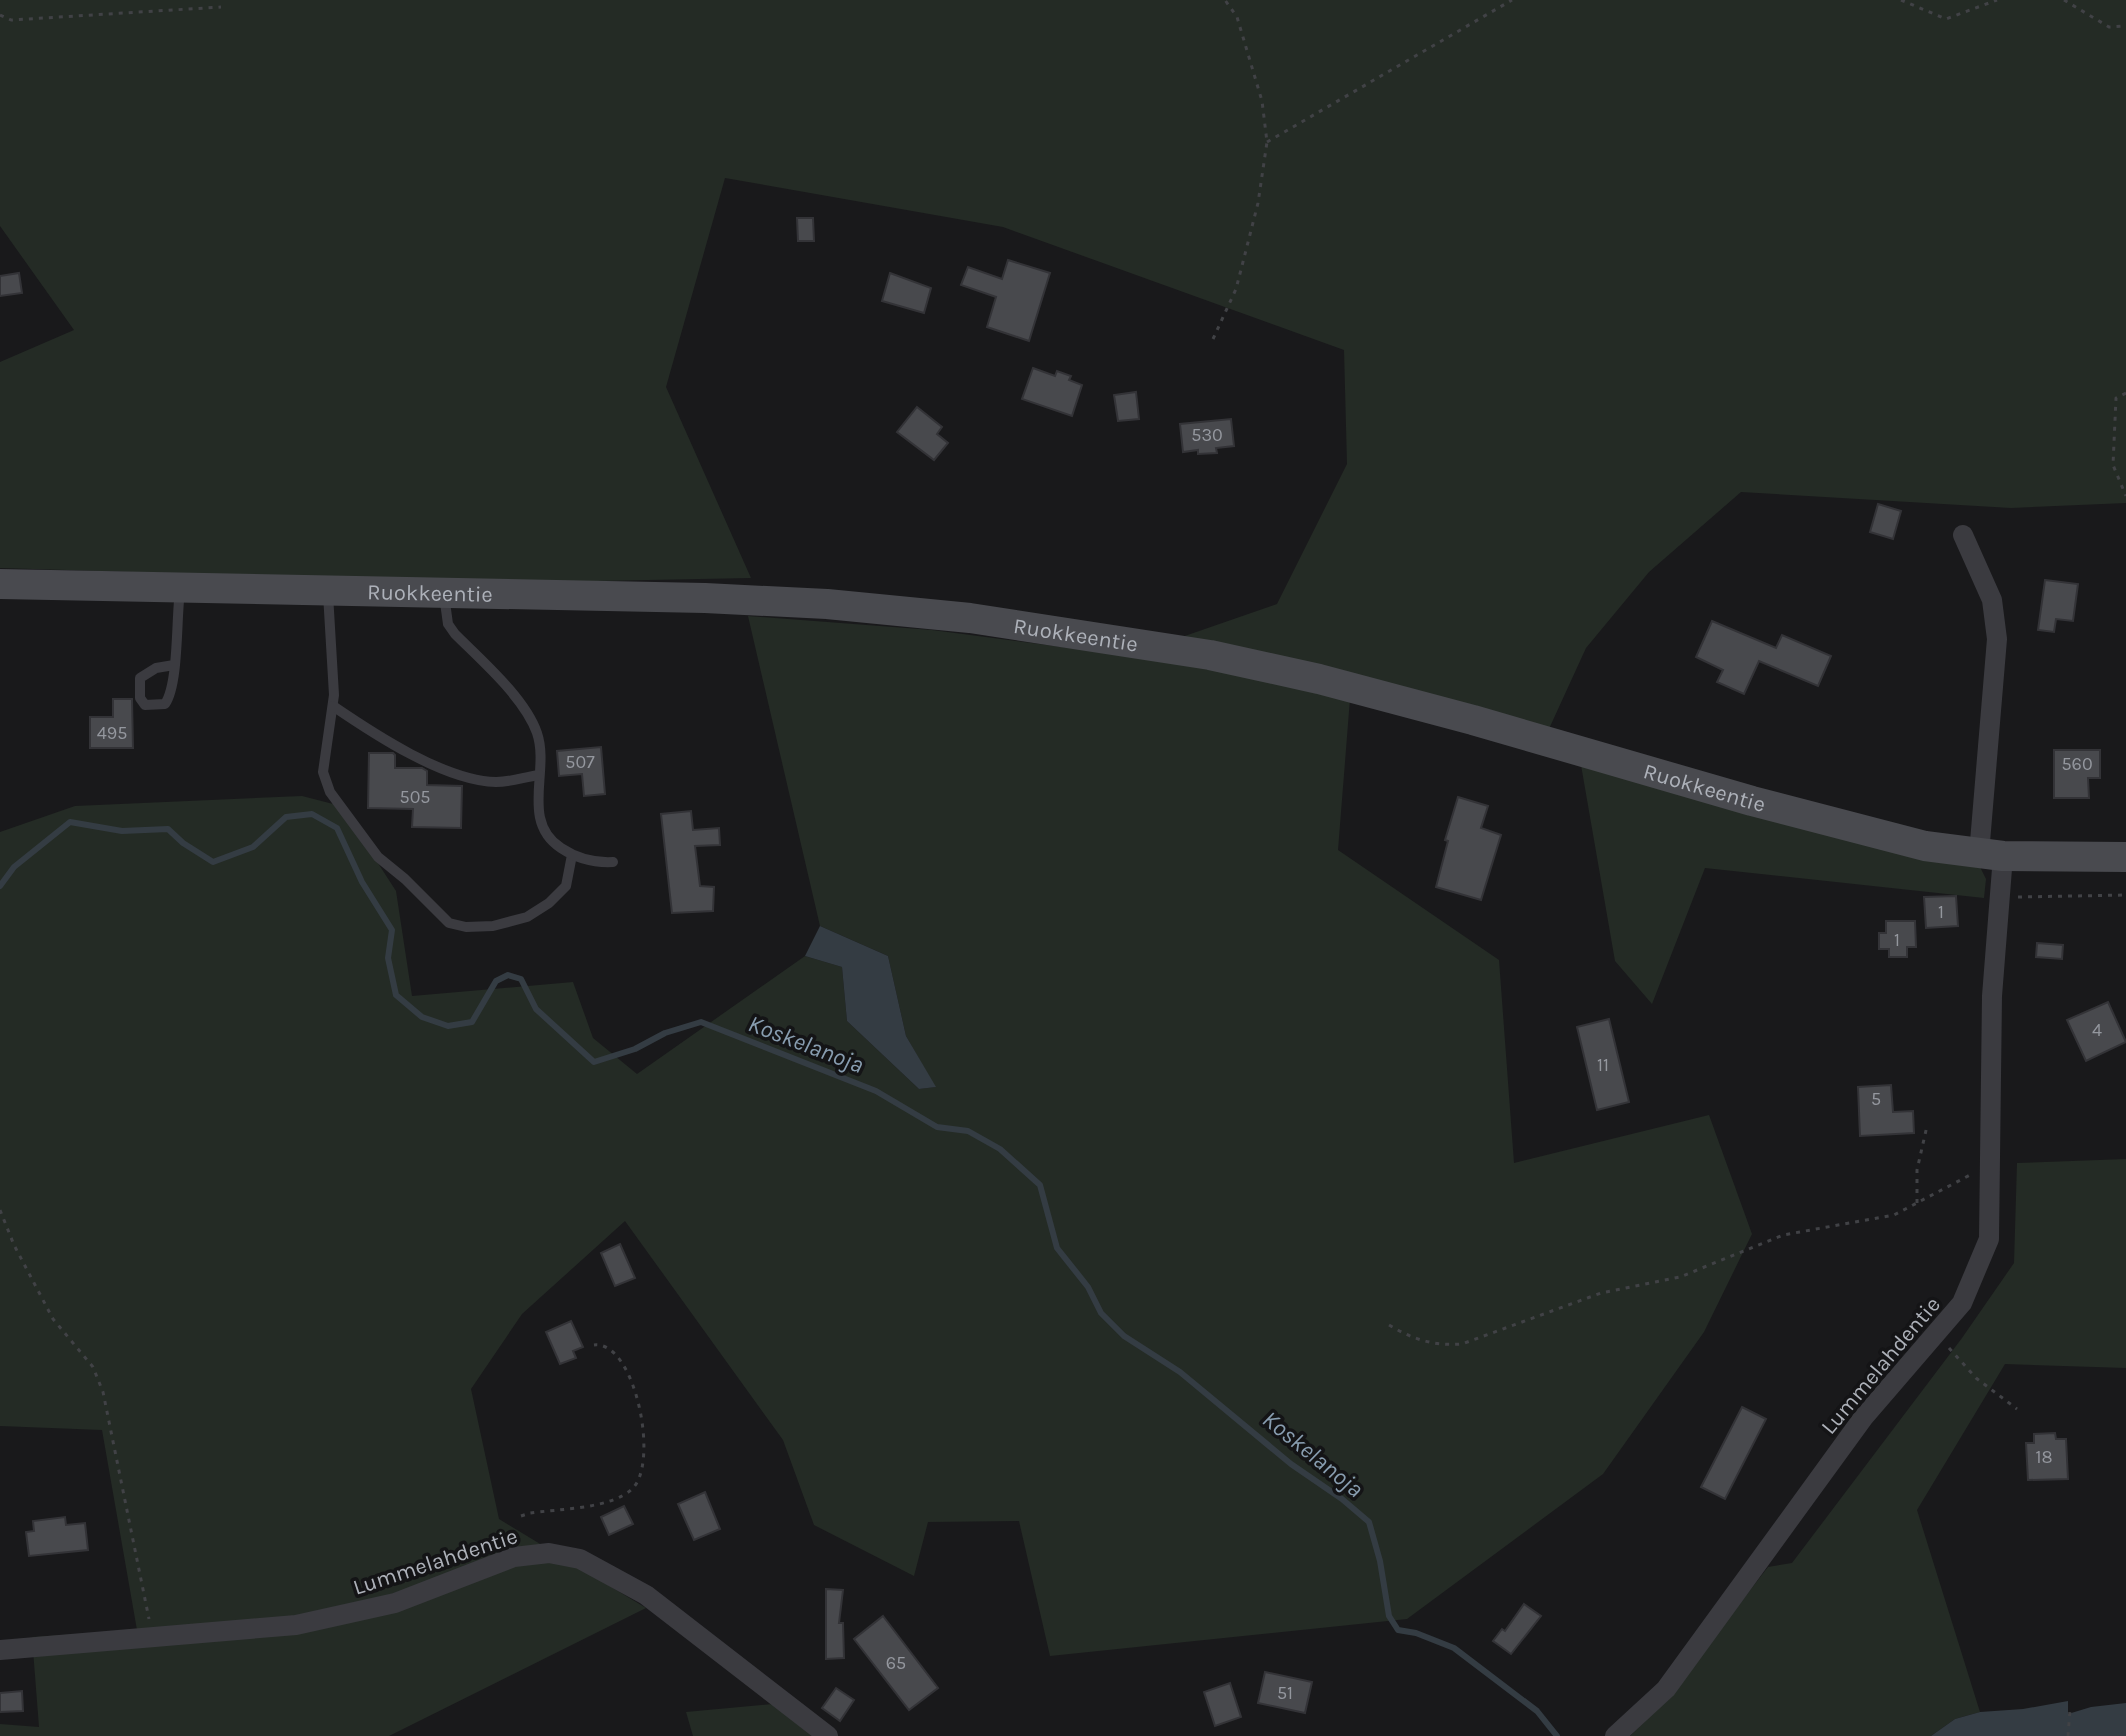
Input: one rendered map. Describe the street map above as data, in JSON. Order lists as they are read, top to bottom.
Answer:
{
  "streets": {
    "street": ["Ruokkeentie", "Lummelahdentie"]
  },
  "crossings": [
    ["Ruokkeentie", "Lummelahdentie"]
  ],
  "water": ["Koskelanoja"],
  "house_numbers": [
    "530",
    "495",
    "507",
    "560",
    "505",
    "1",
    "1",
    "4",
    "11",
    "5",
    "18",
    "65",
    "51"
  ]
}
